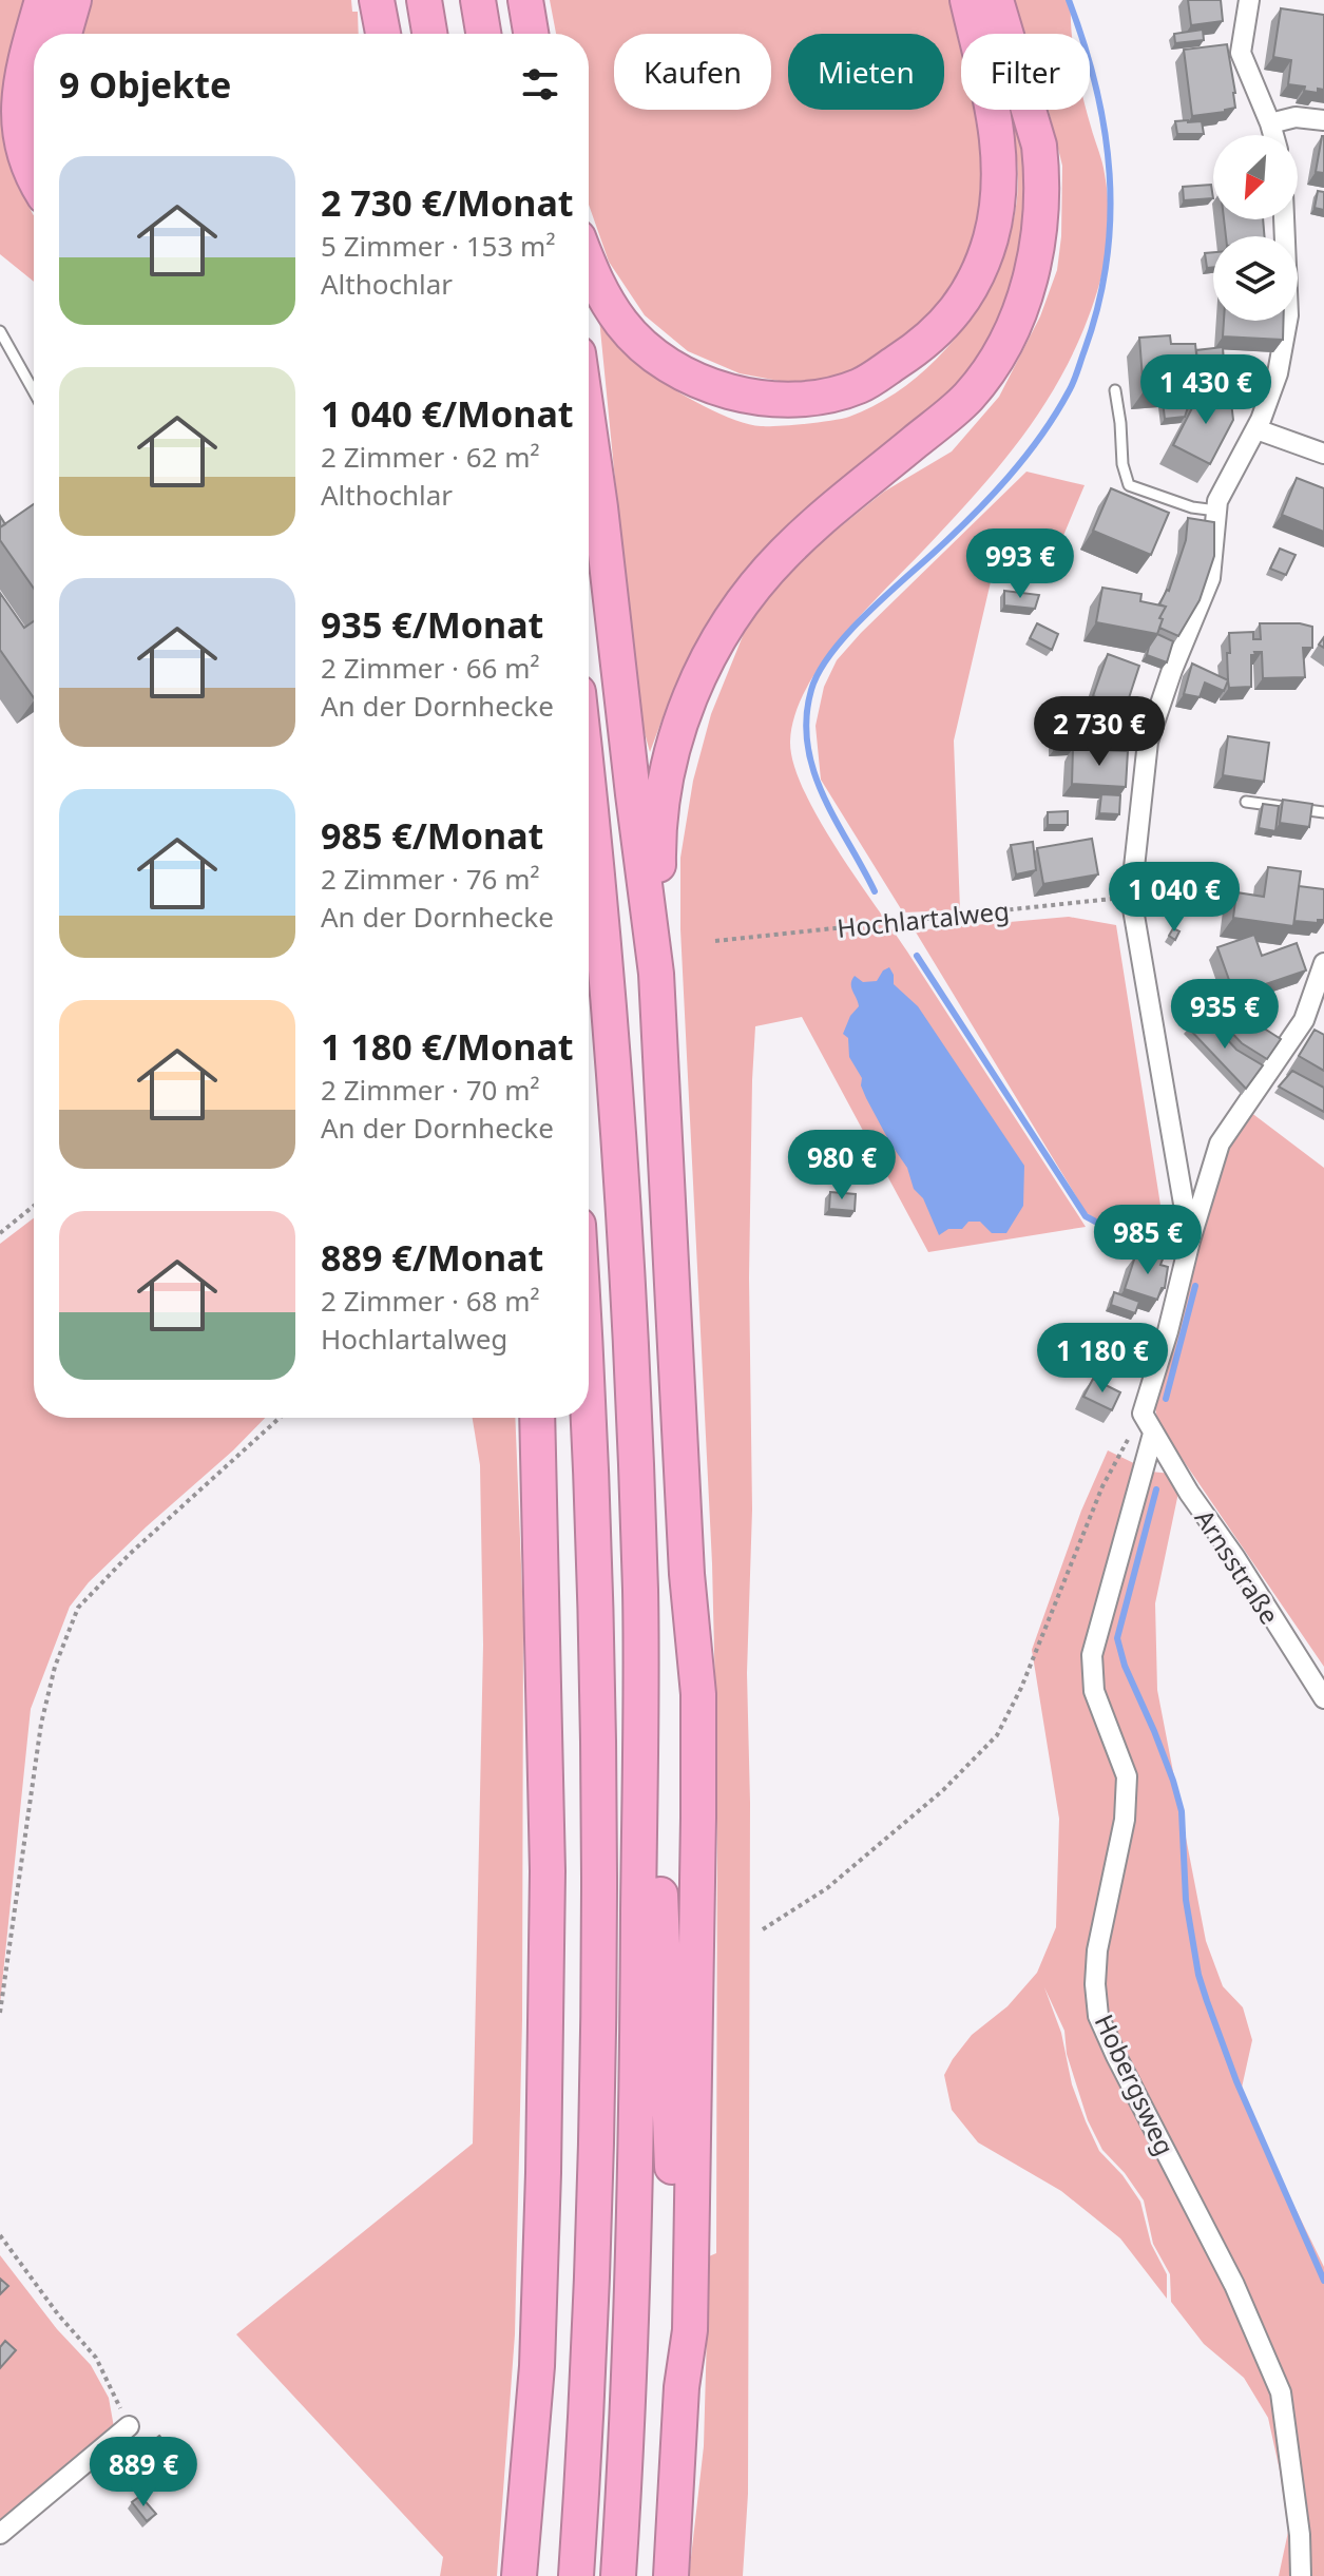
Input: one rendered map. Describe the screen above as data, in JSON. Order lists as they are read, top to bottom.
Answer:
{
  "streets": {
    "street": ["Arnsstraße", "Hobergsweg"],
    "path": ["Hochlartalweg"]
  },
  "crossings": [
    ["Arnsstraße", "Hobergsweg"]
  ],
  "north": "bottom left",
  "page": {
    "chip": ["Kaufen", "Mieten", "Filter"],
    "heading": "9 Objekte",
    "list": [
      {
        "name": "2 730 €/Monat",
        "note": "5 Zimmer · 153 m² · Althochlar"
      },
      {
        "name": "1 040 €/Monat",
        "note": "2 Zimmer · 62 m² · Althochlar"
      },
      {
        "name": "935 €/Monat",
        "note": "2 Zimmer · 66 m² · An der Dornhecke"
      },
      {
        "name": "985 €/Monat",
        "note": "2 Zimmer · 76 m² · An der Dornhecke"
      },
      {
        "name": "1 180 €/Monat",
        "note": "2 Zimmer · 70 m² · An der Dornhecke"
      },
      {
        "name": "889 €/Monat",
        "note": "2 Zimmer · 68 m² · Hochlartalweg"
      }
    ],
    "price": [
      "1 430 €",
      "993 €",
      "2 730 €",
      "1 040 €",
      "935 €",
      "980 €",
      "985 €",
      "1 180 €",
      "889 €"
    ]
  }
}
